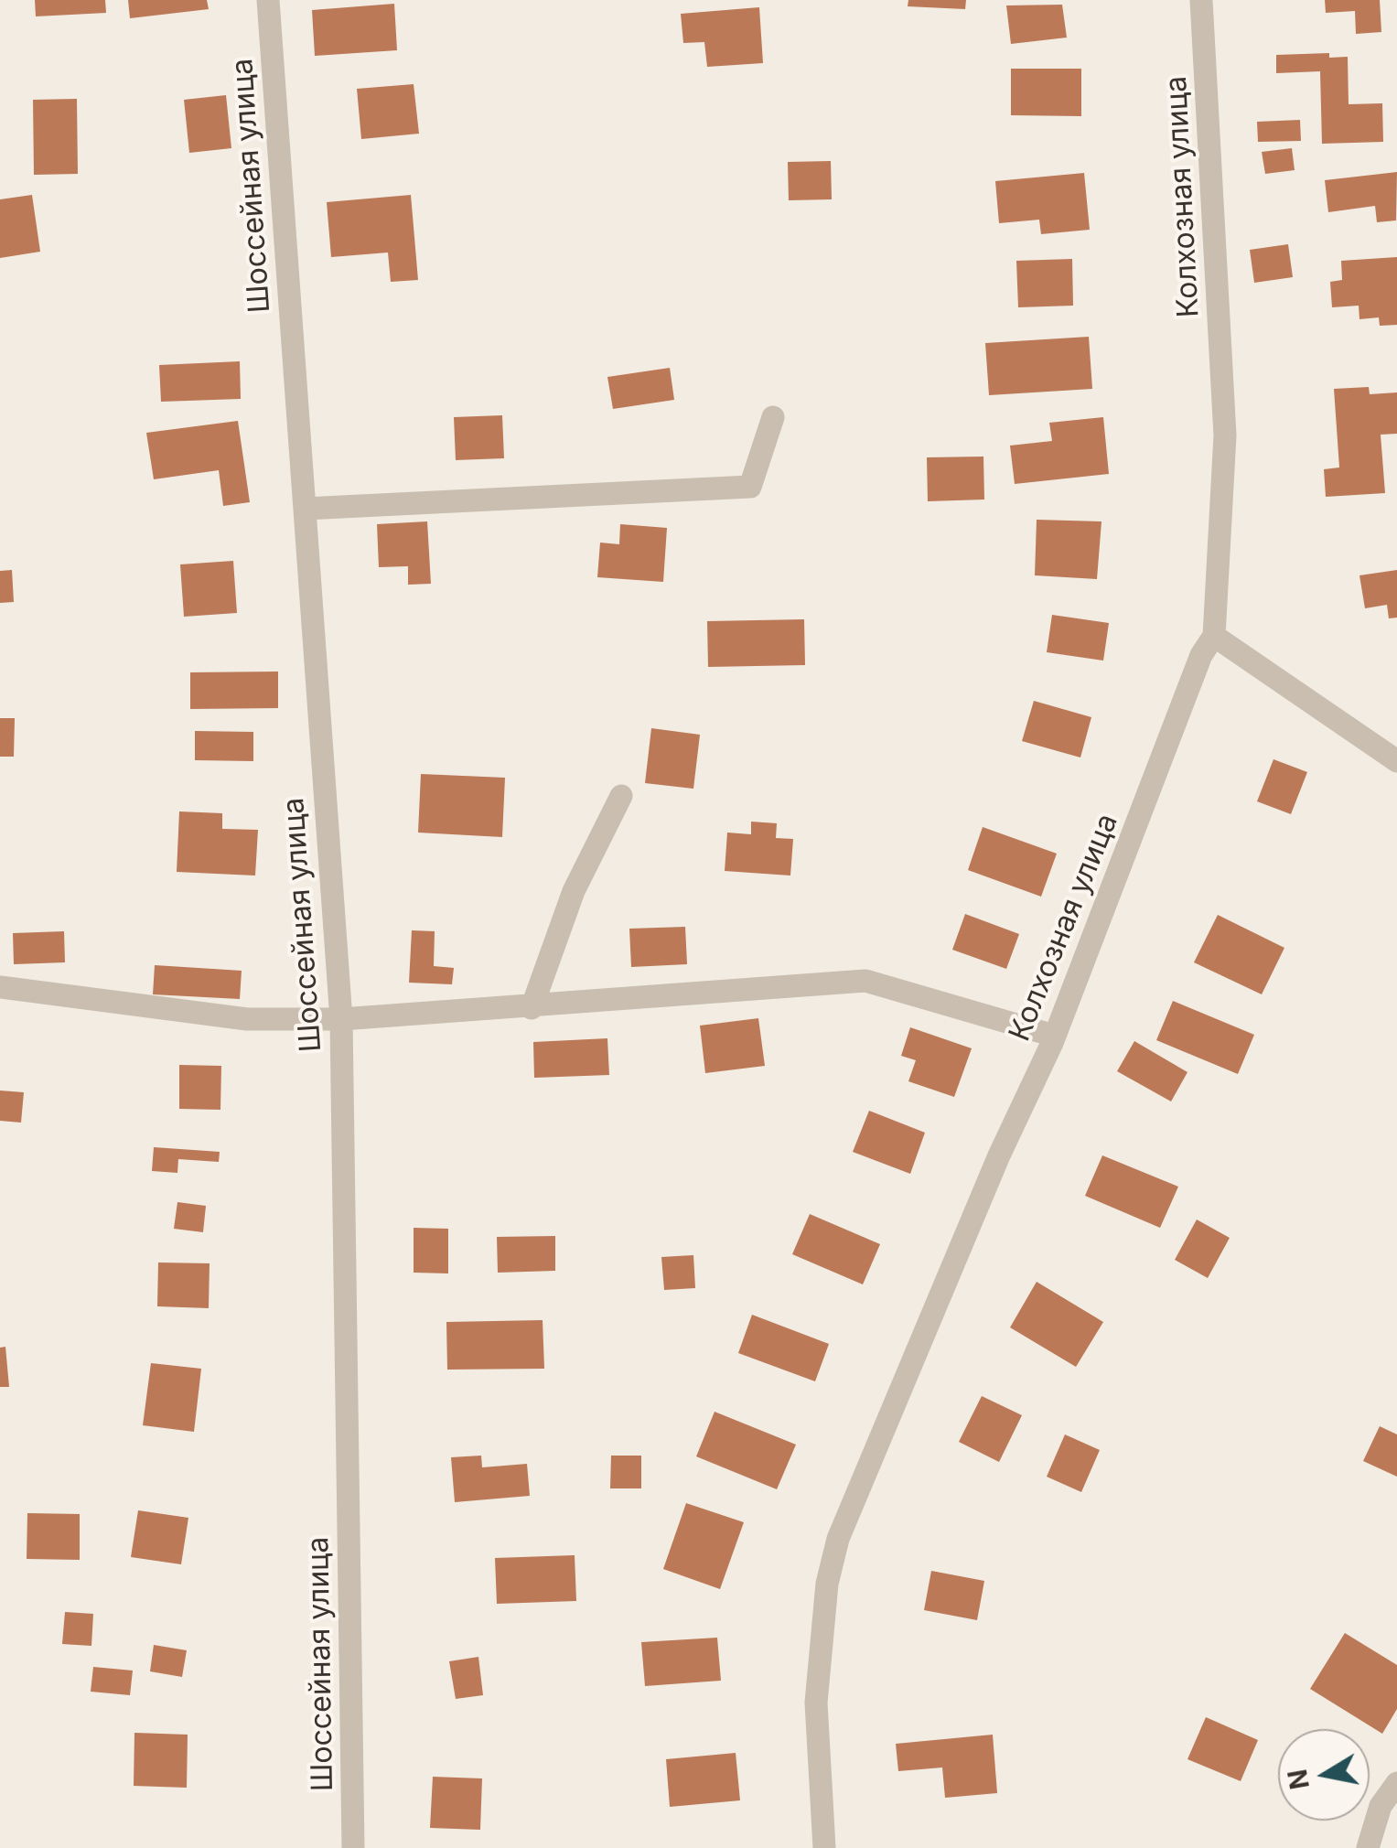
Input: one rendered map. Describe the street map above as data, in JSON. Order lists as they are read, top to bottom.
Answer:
{
  "streets": {
    "street": ["Шоссейная улица", "Колхозная улица"]
  },
  "north": "left"
}
